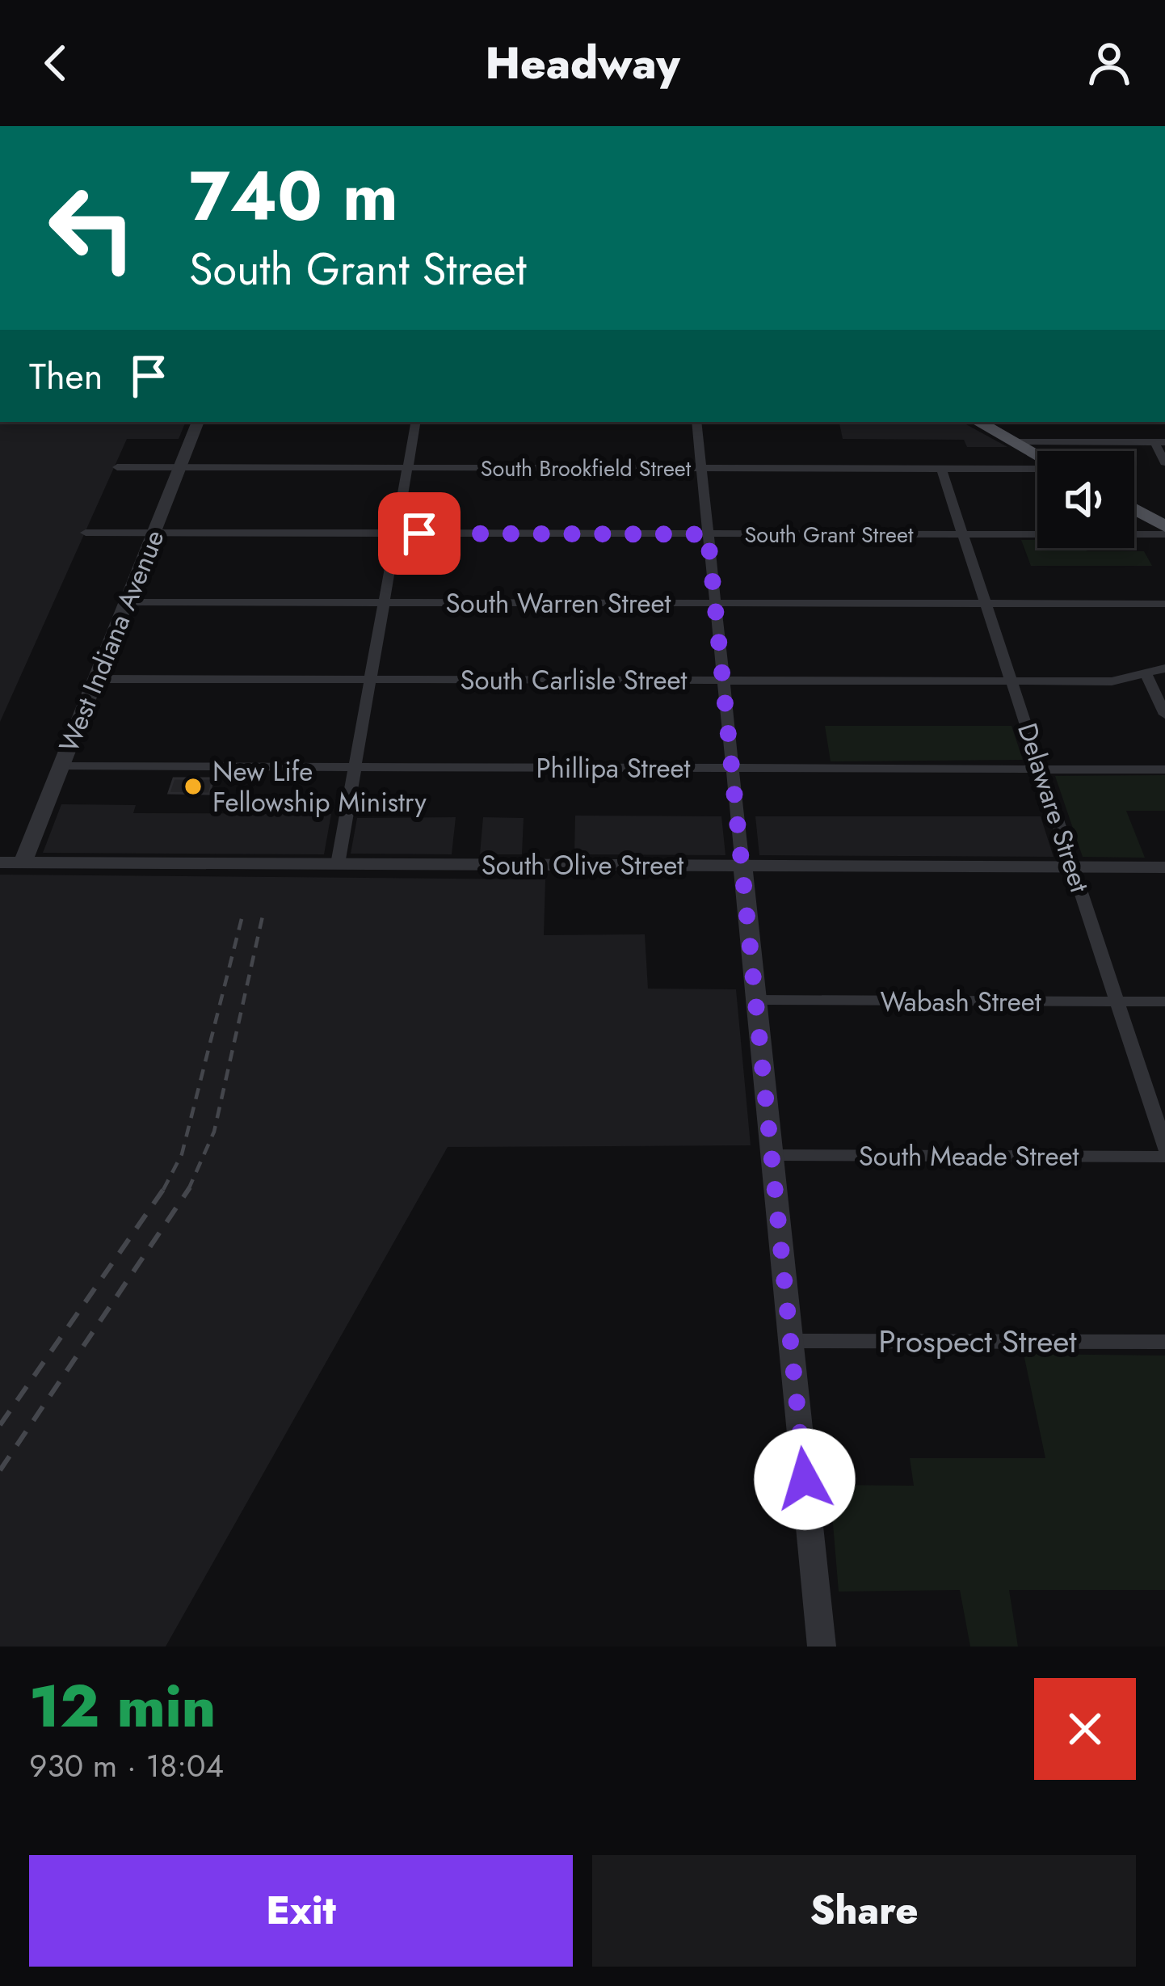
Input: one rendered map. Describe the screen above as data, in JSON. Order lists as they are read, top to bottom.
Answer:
{
  "streets": {
    "street": [
      "South Brookfield Street",
      "South Grant Street",
      "South Warren Street",
      "West Indiana Avenue",
      "South Carlisle Street",
      "Phillipa Street",
      "Delaware Street",
      "South Olive Street",
      "Wabash Street",
      "South Meade Street",
      "Prospect Street"
    ]
  },
  "crossings": [
    ["South Brookfield Street", "West Indiana Avenue"],
    ["South Brookfield Street", "Delaware Street"],
    ["South Grant Street", "West Indiana Avenue"],
    ["South Grant Street", "Delaware Street"],
    ["South Warren Street", "West Indiana Avenue"],
    ["South Warren Street", "Delaware Street"],
    ["West Indiana Avenue", "South Carlisle Street"],
    ["West Indiana Avenue", "Phillipa Street"],
    ["West Indiana Avenue", "South Olive Street"],
    ["South Carlisle Street", "Delaware Street"],
    ["Phillipa Street", "Delaware Street"],
    ["Delaware Street", "South Olive Street"],
    ["Delaware Street", "Wabash Street"]
  ],
  "places": ["New Life Fellowship Ministry"],
  "page": {
    "header": "Headway",
    "turn": ["740 m", "South Grant Street"],
    "then": "Then",
    "heading": ["12 min", "930 m · 18:04"],
    "buttons": ["Exit", "Share"]
  }
}
